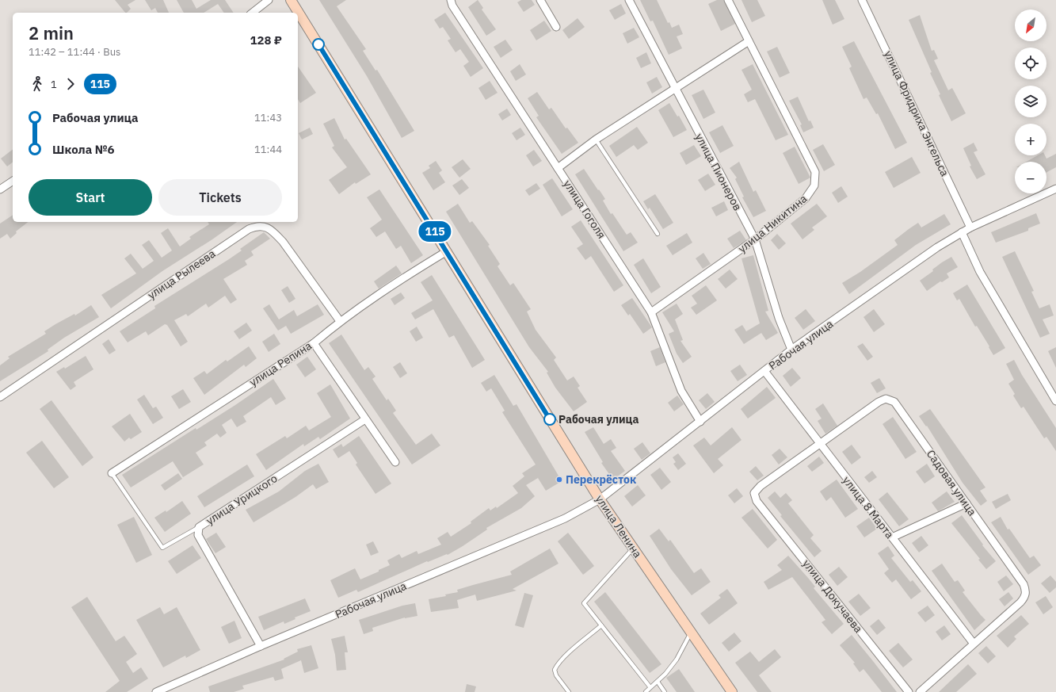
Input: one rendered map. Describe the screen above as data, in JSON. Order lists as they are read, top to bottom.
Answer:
{
  "streets": {
    "street": [
      "улица Фридриха Энгельса",
      "улица Пионеров",
      "улица Гоголя",
      "улица Никитина",
      "улица Рылеева",
      "Рабочая улица",
      "улица Репина",
      "Садовая улица",
      "улица Урицкого",
      "улица 8 Марта",
      "улица Ленина",
      "улица Докучаева"
    ]
  },
  "crossings": [
    ["улица Фридриха Энгельса", "Рабочая улица"],
    ["улица Пионеров", "улица Никитина"],
    ["улица Пионеров", "Рабочая улица"],
    ["улица Гоголя", "улица Никитина"],
    ["улица Гоголя", "Рабочая улица"],
    ["улица Рылеева", "улица Репина"],
    ["Рабочая улица", "улица Урицкого"],
    ["Рабочая улица", "улица 8 Марта"],
    ["Рабочая улица", "улица Ленина"],
    ["улица Репина", "улица Ленина"],
    ["Садовая улица", "улица 8 Марта"],
    ["Садовая улица", "улица Докучаева"]
  ],
  "places": ["Рабочая улица", "Перекрёсток"],
  "lines": ["bus line 115"],
  "north": "bottom left",
  "page": {
    "on_map": "115",
    "map_buttons": ["+", "−"],
    "heading": ["2 min", "11:42 – 11:44 · Bus", "128 ₽"],
    "legs": ["1", "115"],
    "list": [
      {
        "name": "Рабочая улица",
        "value": "11:43"
      },
      {
        "name": "Школа №6",
        "value": "11:44"
      }
    ],
    "buttons": ["Start", "Tickets"]
  }
}
